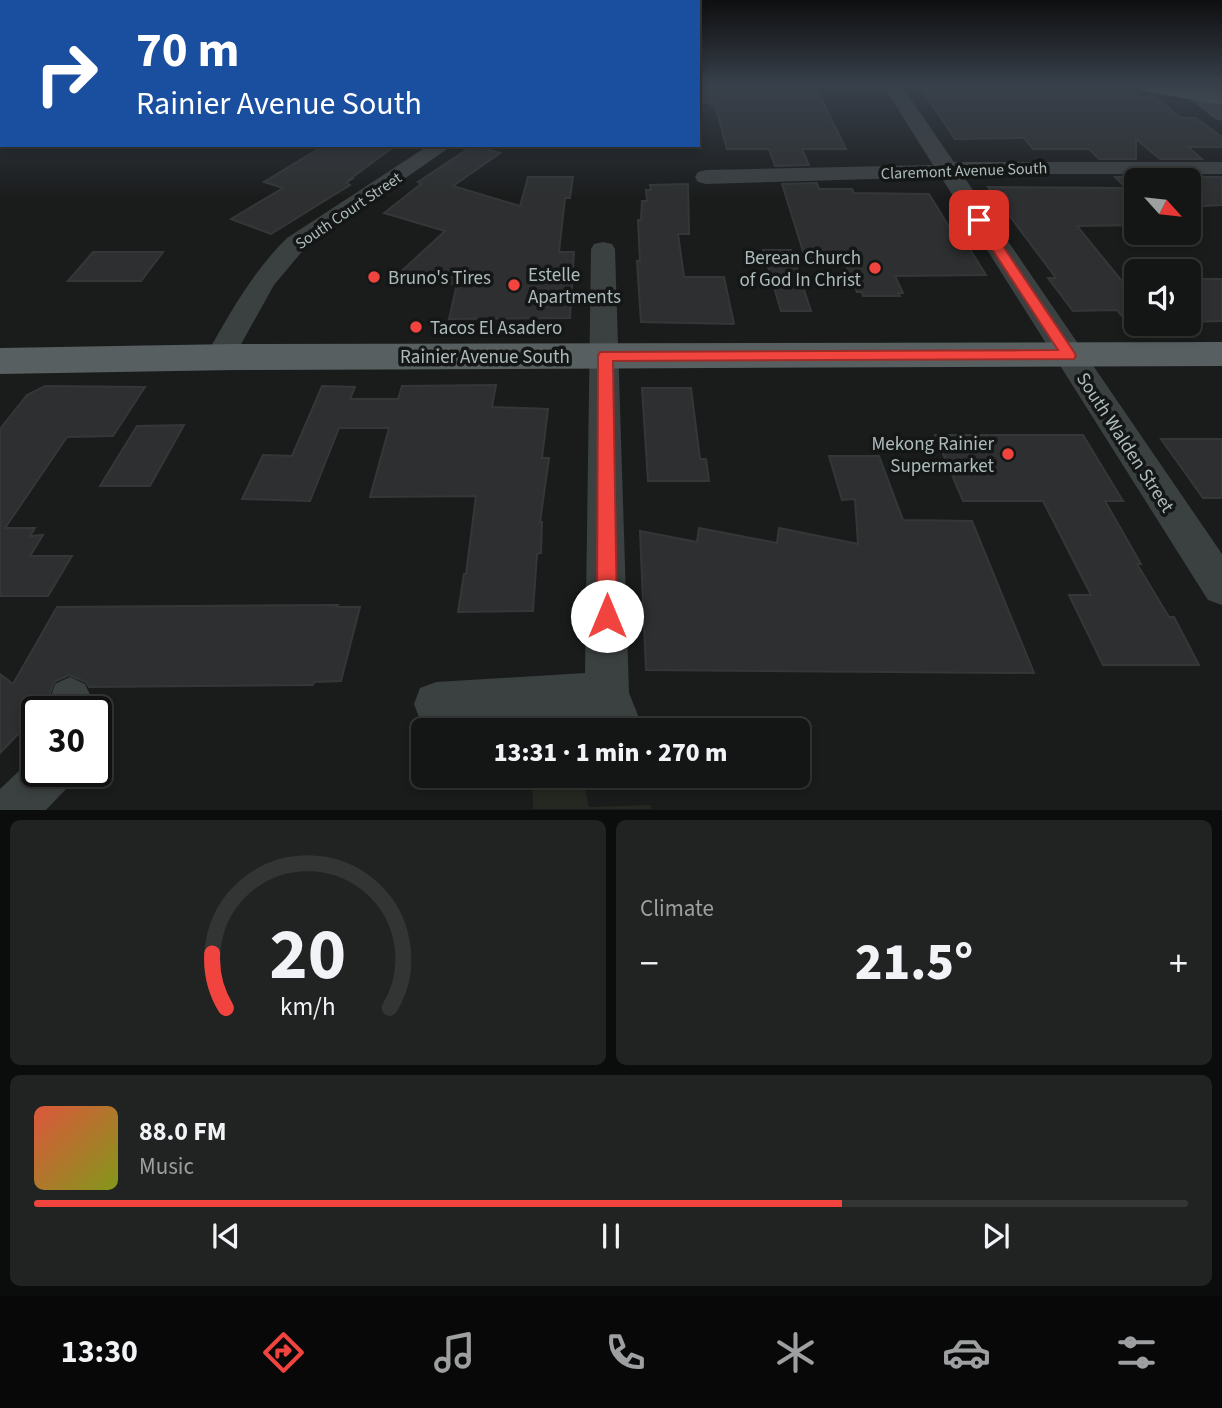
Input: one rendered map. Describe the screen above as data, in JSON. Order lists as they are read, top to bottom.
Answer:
{
  "streets": {
    "main road": ["Rainier Avenue South"],
    "street": ["Claremont Avenue South", "South Court Street", "South Walden Street"]
  },
  "crossings": [
    ["Claremont Avenue South", "South Walden Street"],
    ["South Court Street", "Rainier Avenue South"],
    ["Rainier Avenue South", "South Walden Street"]
  ],
  "places": [
    "Berean Church of God In Christ",
    "Bruno's Tires",
    "Estelle Apartments",
    "Tacos El Asadero",
    "Mekong Rainier Supermarket"
  ],
  "north": "bottom right",
  "page": {
    "turn": ["70 m", "Rainier Avenue South"],
    "limit": "30",
    "trip": "13:31 · 1 min · 270 m",
    "tile": "Climate",
    "heat": ["−", "21.5°", "+"],
    "song": ["88.0 FM", "Music"],
    "tabs": "13:30",
    "gauge": ["20", "km/h"]
  }
}
